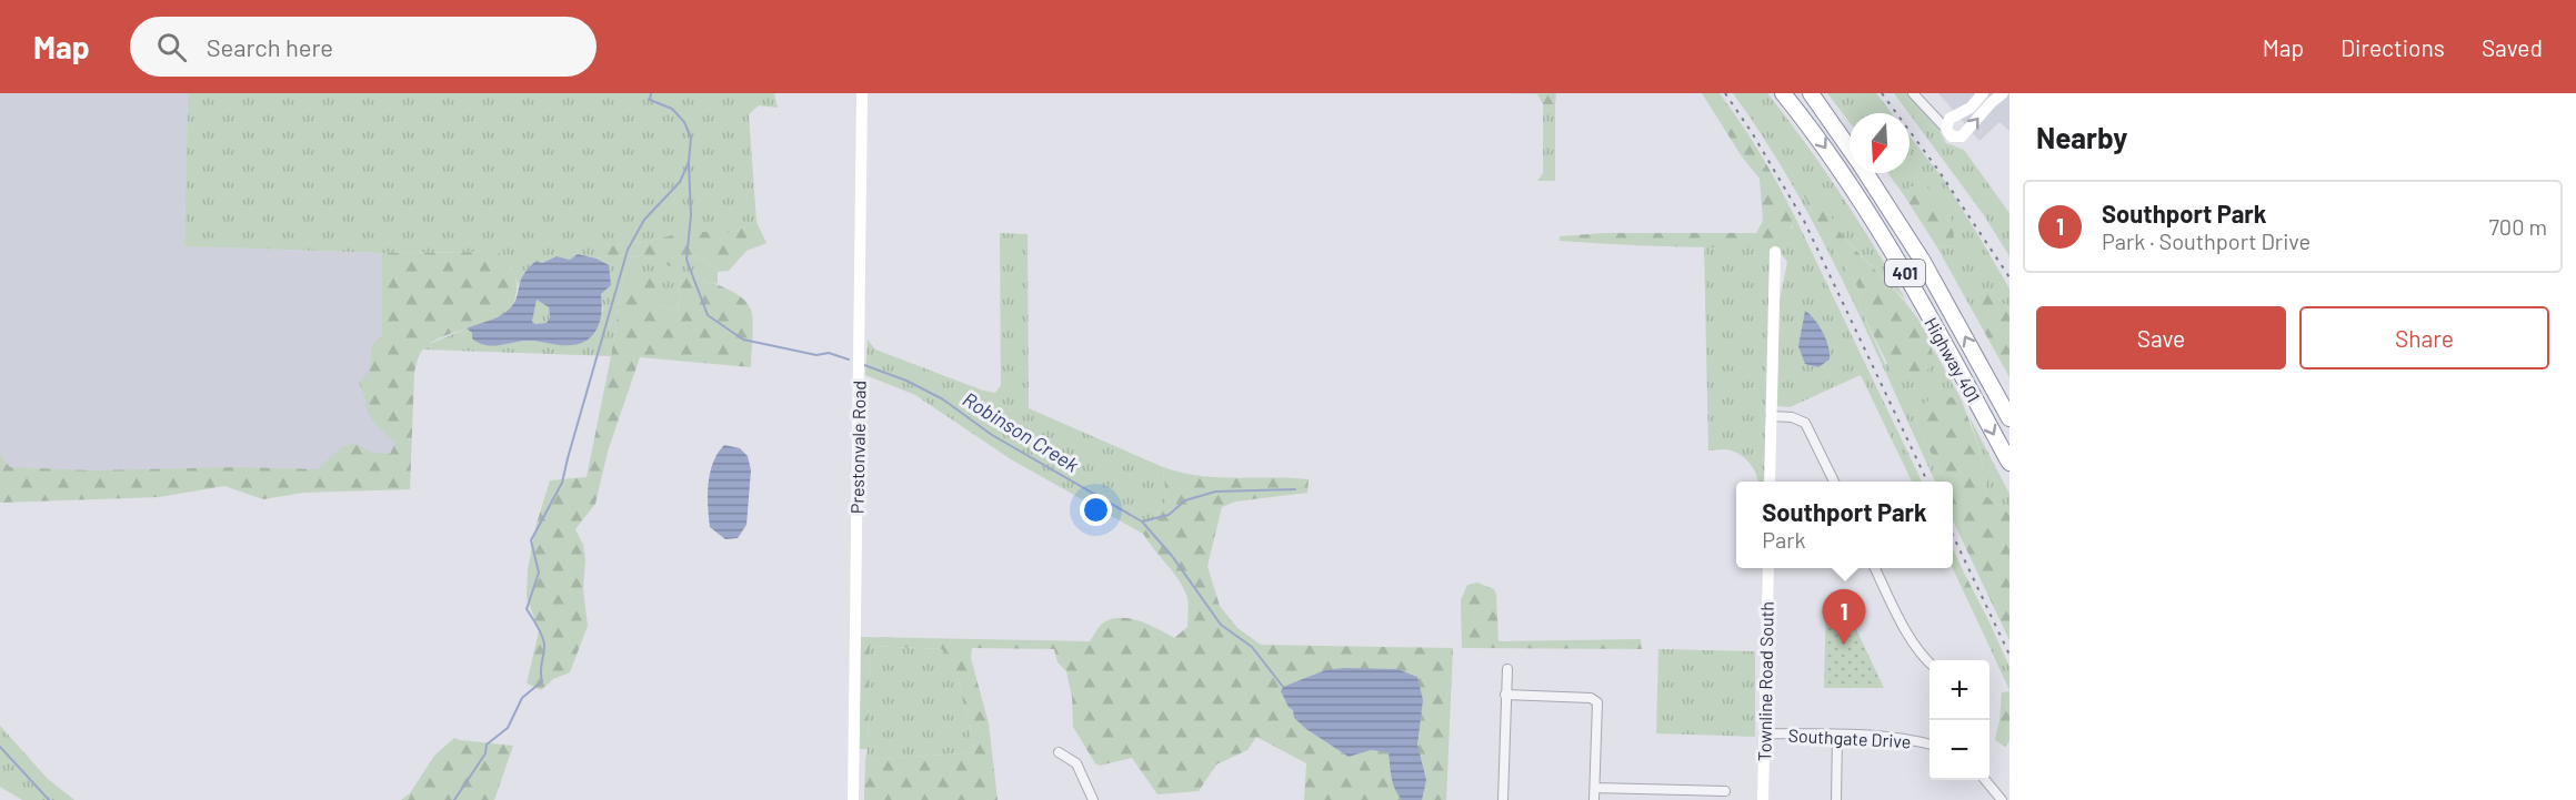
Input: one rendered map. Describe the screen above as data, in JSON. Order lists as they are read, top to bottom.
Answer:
{
  "streets": {
    "highway": ["401", "Highway 401"],
    "street": ["Prestonvale Road", "Townline Road South", "Southgate Drive"]
  },
  "crossings": [
    ["Townline Road South", "Southgate Drive"]
  ],
  "water": ["Robinson Creek"],
  "north": "bottom",
  "page": {
    "header": "Map",
    "search": "Search here",
    "nav": ["Map", "Directions", "Saved"],
    "heading": "Nearby",
    "list": [
      {
        "mark": "1",
        "name": "Southport Park",
        "note": "Park · Southport Drive",
        "value": "700 m"
      }
    ],
    "buttons": ["Save", "Share"],
    "popup": ["Southport Park", "Park"],
    "pins": "1",
    "map_buttons": ["+", "−"]
  }
}
